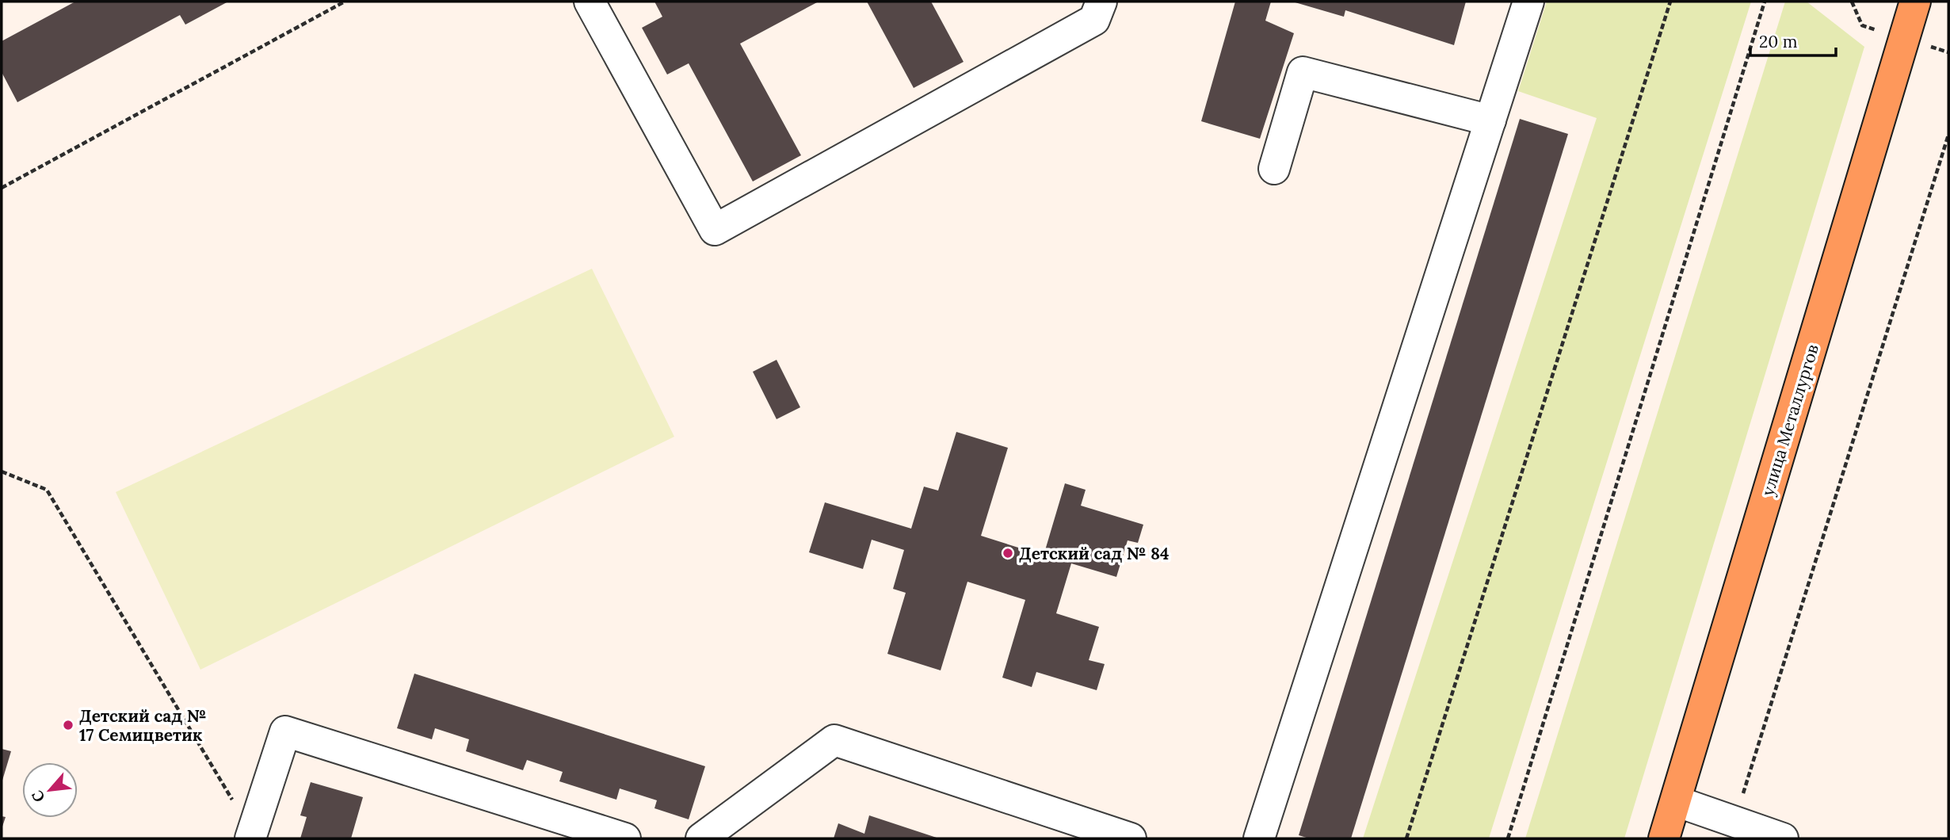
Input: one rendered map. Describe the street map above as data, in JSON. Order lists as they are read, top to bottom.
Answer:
{
  "streets": {
    "main road": ["улица Металлургов"]
  },
  "places": ["Детский сад № 84", "Детский сад № 17 Семицветик"],
  "scale_bar": "20 m",
  "north": "bottom left"
}
